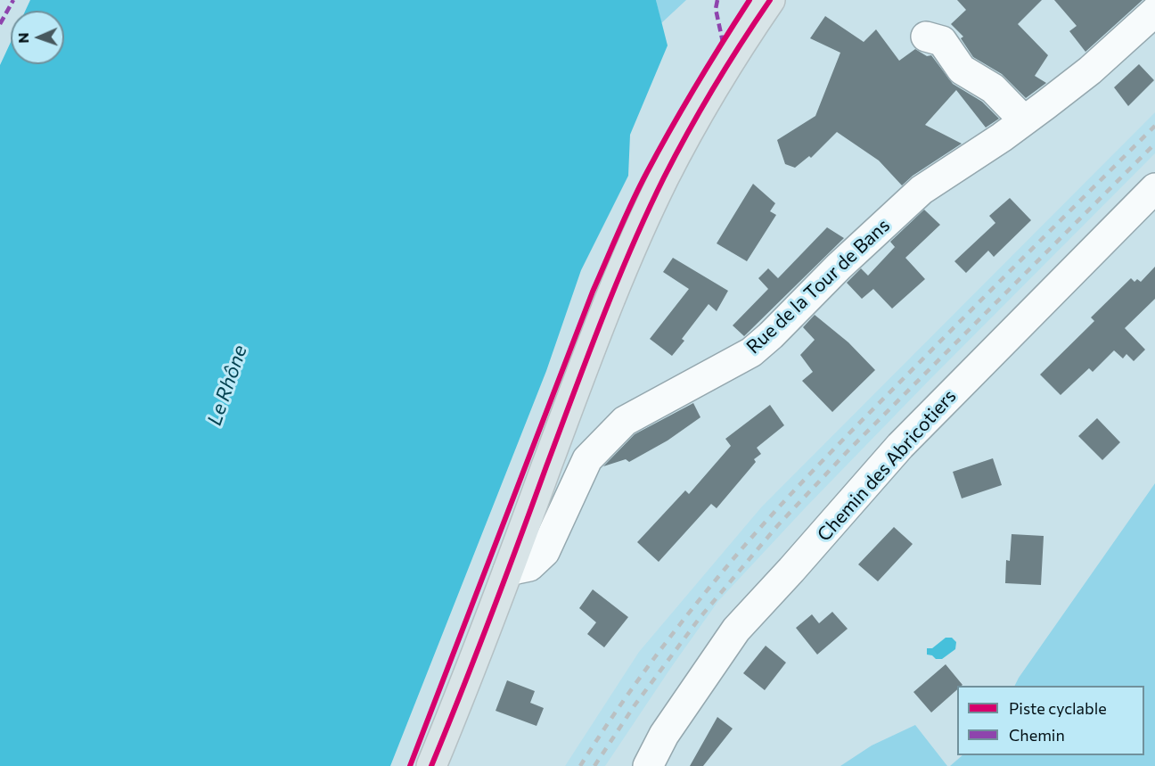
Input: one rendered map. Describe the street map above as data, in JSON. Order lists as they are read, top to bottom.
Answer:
{
  "streets": {
    "street": ["Rue de la Tour de Bans", "Chemin des Abricotiers"]
  },
  "water": ["Le Rhône"],
  "legend": ["Piste cyclable", "Chemin"],
  "north": "left"
}
